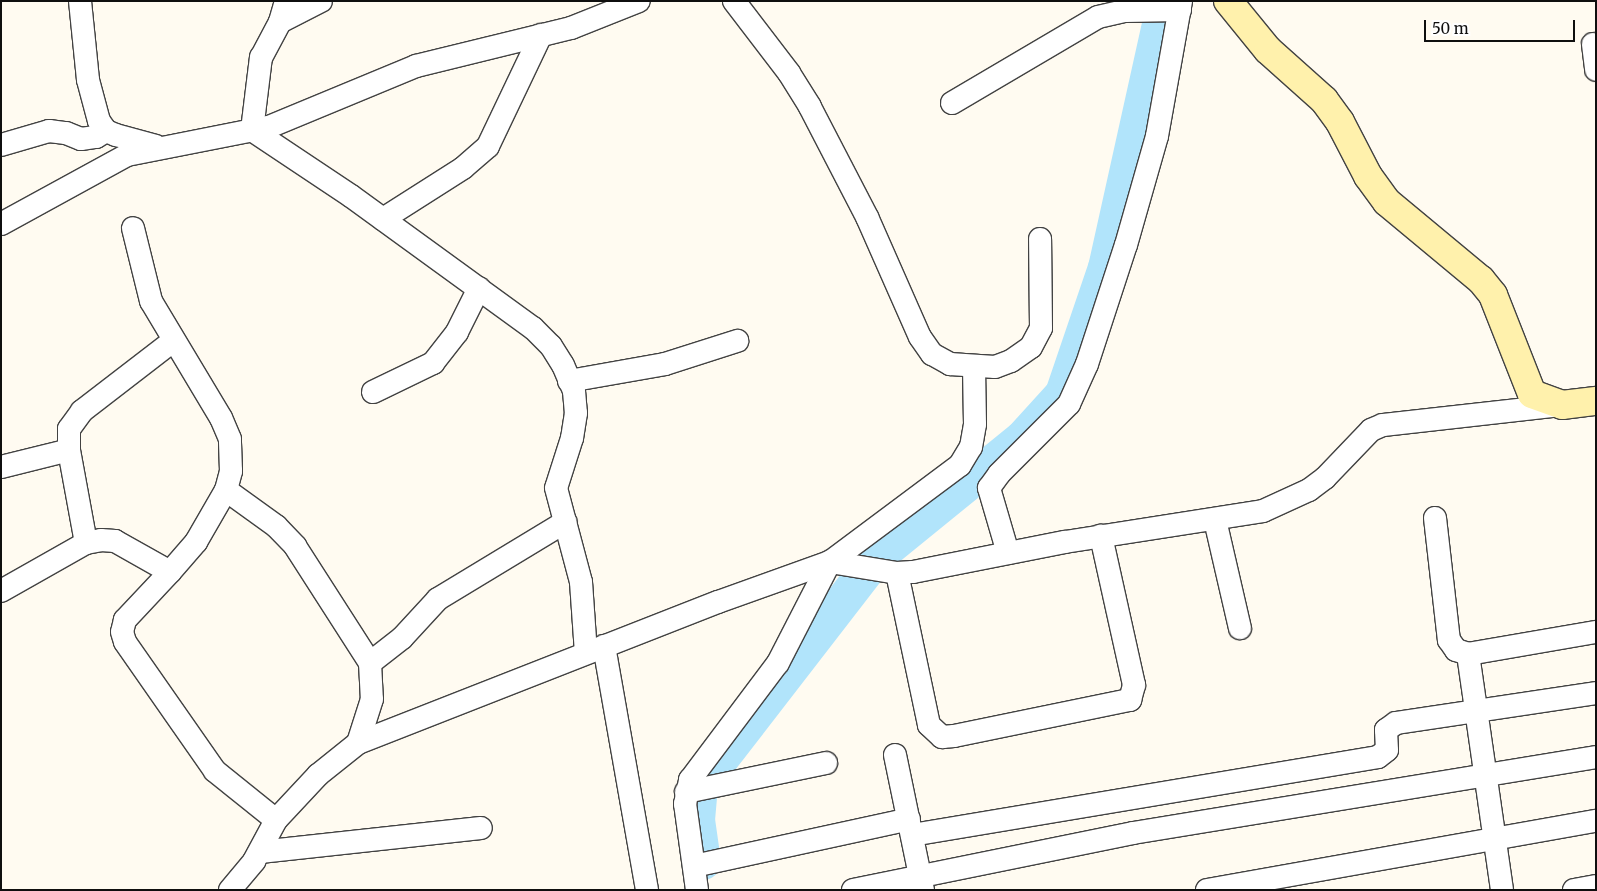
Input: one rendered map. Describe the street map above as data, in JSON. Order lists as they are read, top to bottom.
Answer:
{
  "scale_bar": "50 m"
}
